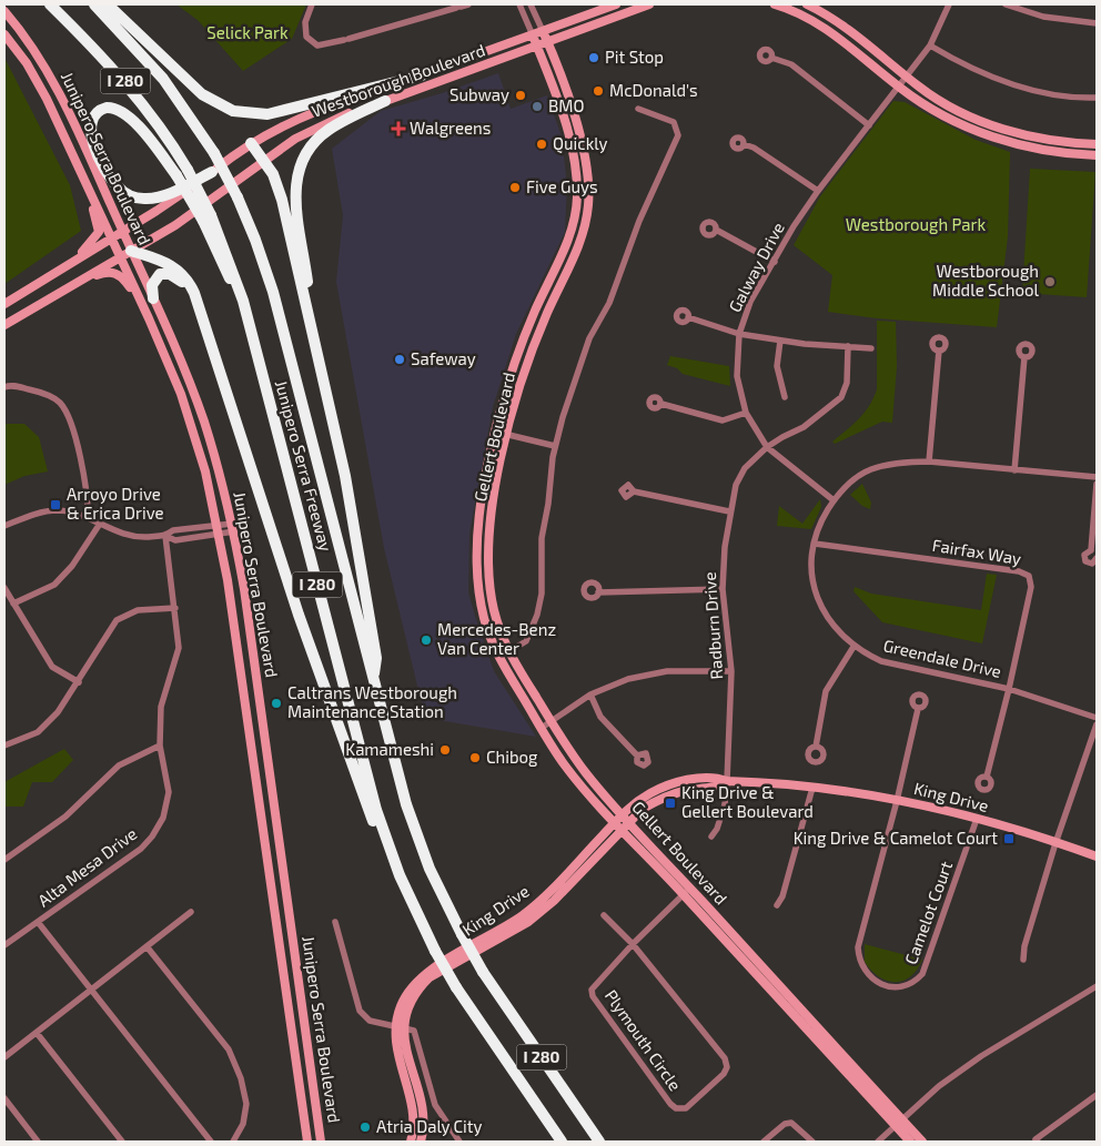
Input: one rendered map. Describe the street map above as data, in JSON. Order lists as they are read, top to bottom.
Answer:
{
  "streets": {
    "highway": ["I 280", "Junipero Serra Freeway"],
    "main road": [
      "Westborough Boulevard",
      "Junipero Serra Boulevard",
      "Gellert Boulevard",
      "King Drive"
    ],
    "street": [
      "Galway Drive",
      "Fairfax Way",
      "Radburn Drive",
      "Greendale Drive",
      "Alta Mesa Drive",
      "Camelot Court",
      "Plymouth Circle"
    ]
  },
  "crossings": [
    ["Westborough Boulevard", "Junipero Serra Boulevard"],
    ["Westborough Boulevard", "Gellert Boulevard"],
    ["Galway Drive", "Radburn Drive"],
    ["Galway Drive", "Greendale Drive"],
    ["Gellert Boulevard", "King Drive"],
    ["Gellert Boulevard", "Plymouth Circle"],
    ["Fairfax Way", "Greendale Drive"],
    ["Radburn Drive", "King Drive"],
    ["King Drive", "Camelot Court"]
  ],
  "parks": ["Selick Park", "Westborough Park"],
  "places": {
    "other": [
      "Pit Stop",
      "McDonald's",
      "Subway",
      "BMO",
      "Quickly",
      "Five Guys",
      "Westborough Middle School",
      "Safeway",
      "Mercedes-Benz Van Center",
      "Caltrans Westborough Maintenance Station",
      "Kamameshi",
      "Chibog",
      "Atria Daly City"
    ],
    "health": ["Walgreens"],
    "transit": ["Arroyo Drive & Erica Drive", "King Drive & Gellert Boulevard", "King Drive & Camelot Court"]
  }
}
